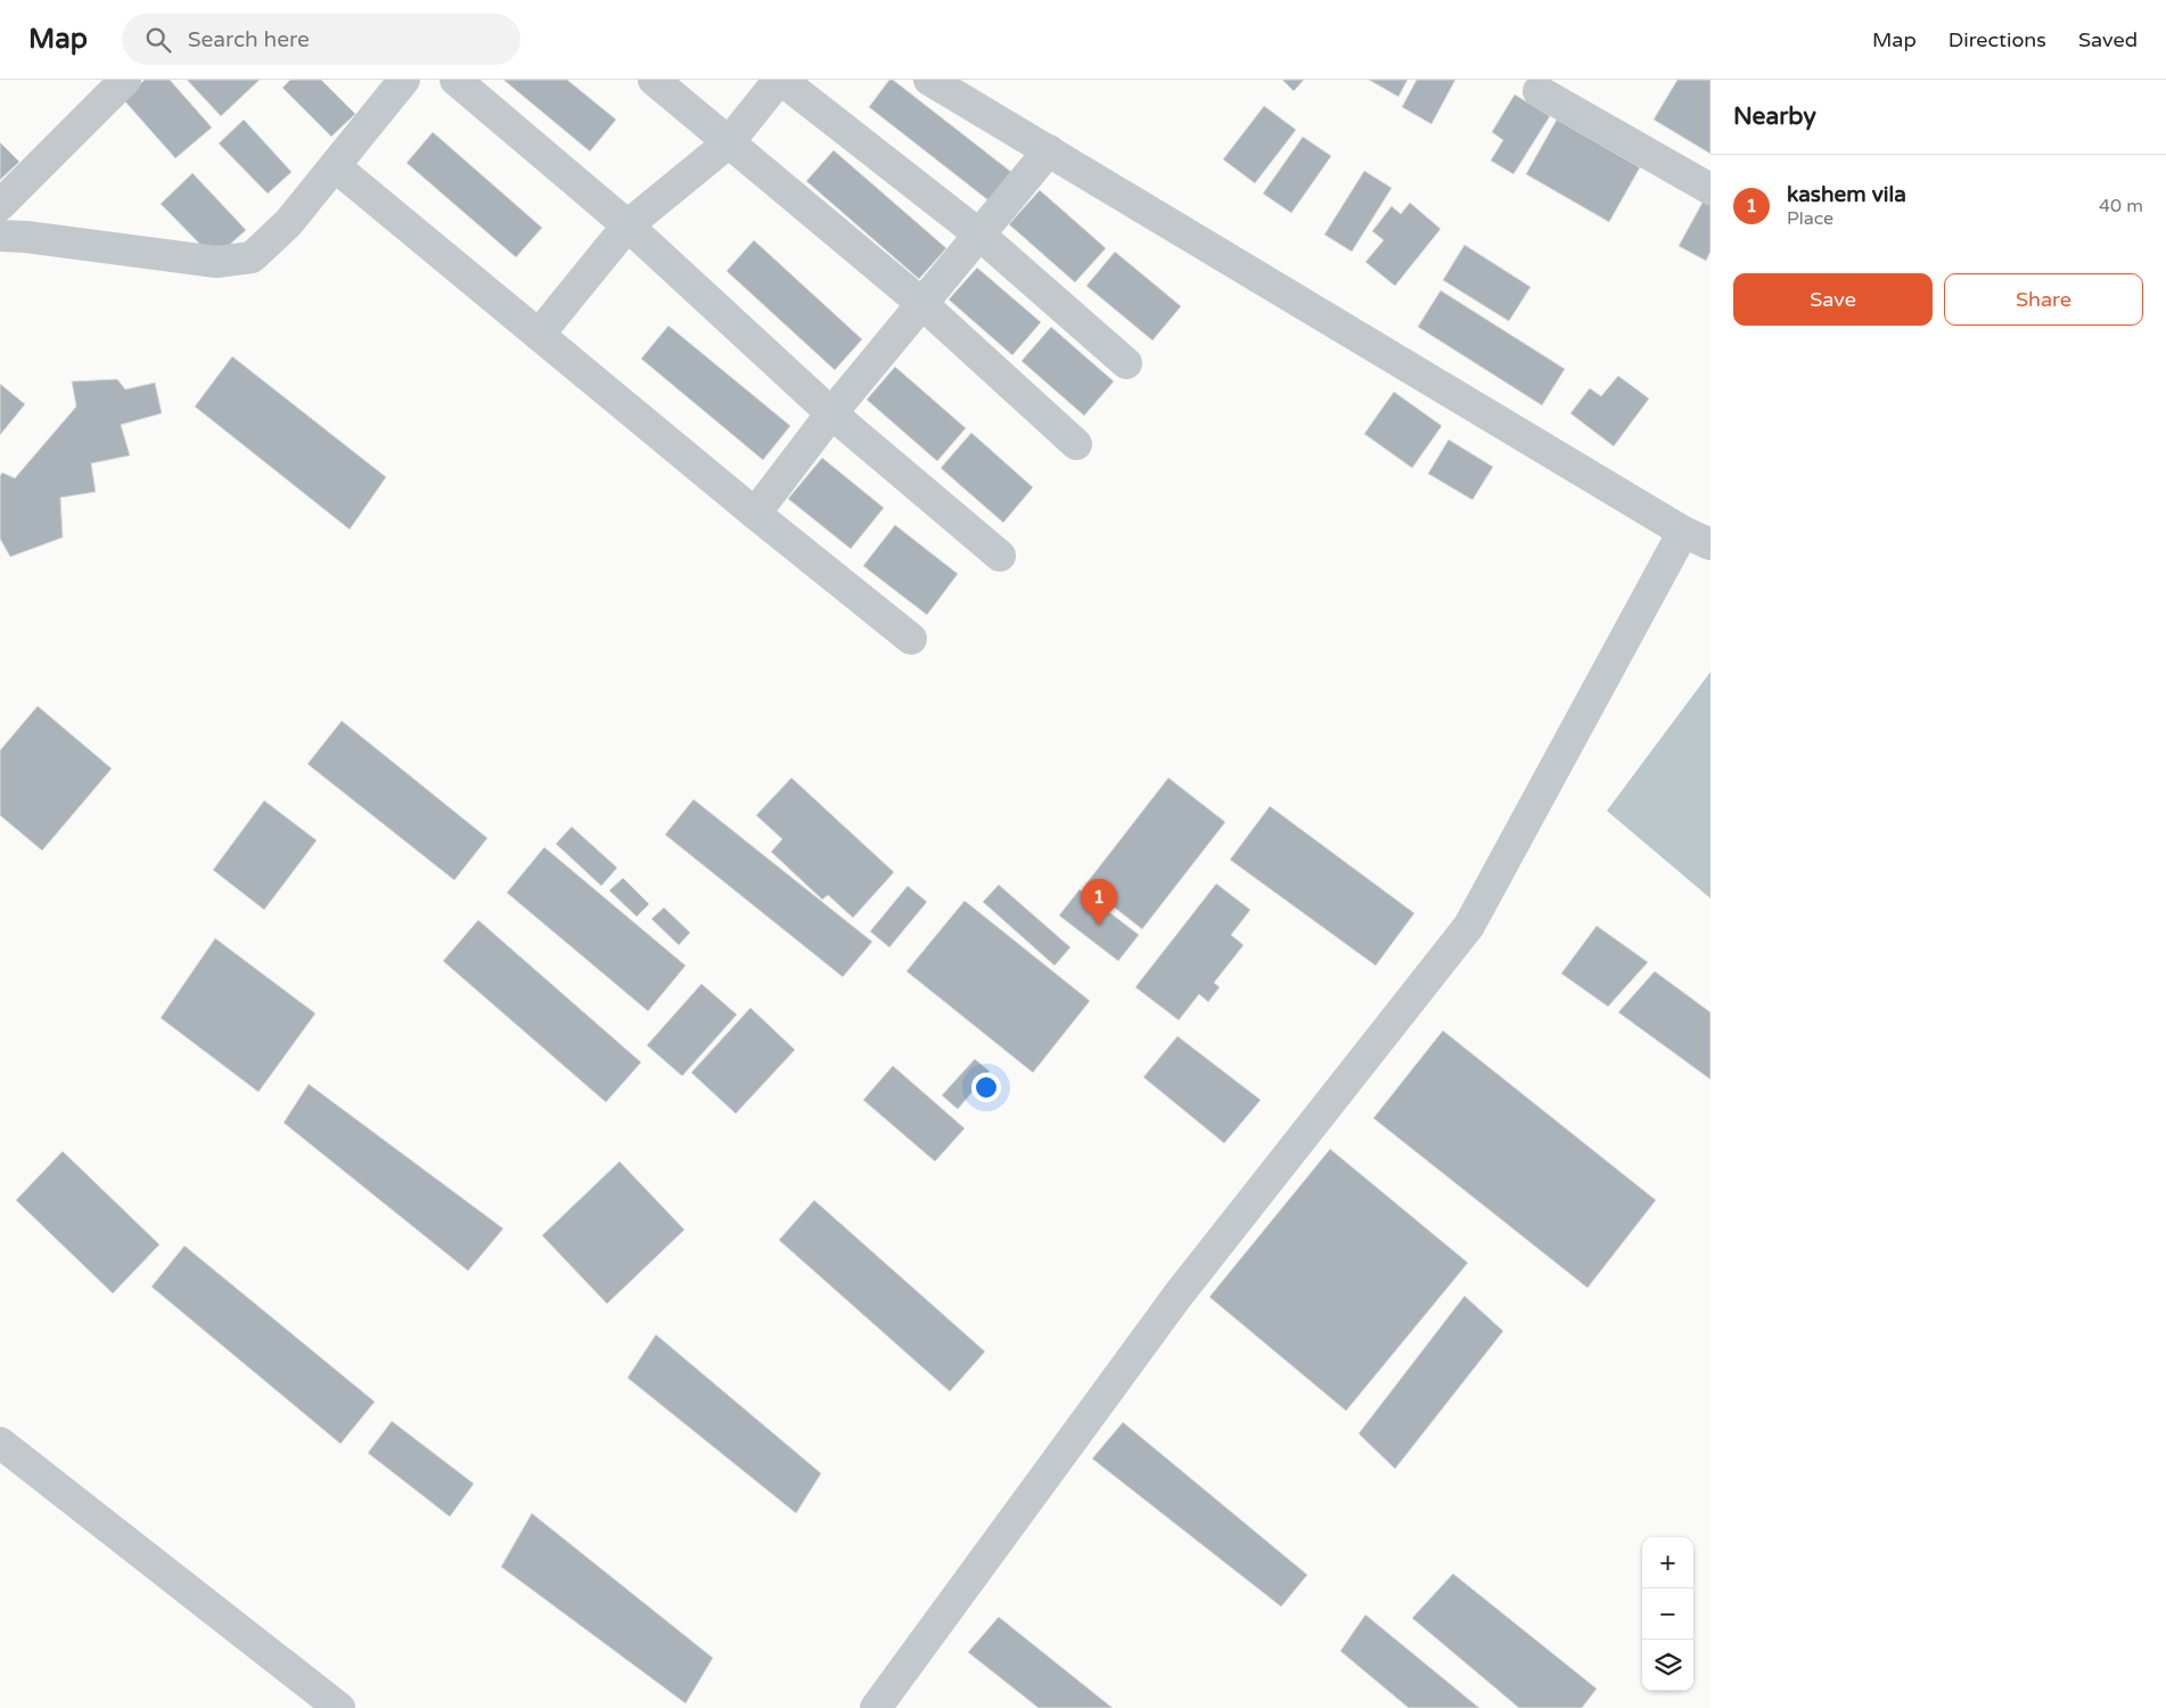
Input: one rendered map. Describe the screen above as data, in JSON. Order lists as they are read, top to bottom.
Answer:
{
  "page": {
    "header": "Map",
    "search": "Search here",
    "nav": ["Map", "Directions", "Saved"],
    "heading": "Nearby",
    "list": [
      {
        "mark": "1",
        "name": "kashem vila",
        "note": "Place",
        "value": "40 m"
      }
    ],
    "buttons": ["Save", "Share"],
    "pins": "1",
    "map_buttons": ["+", "−"]
  }
}
